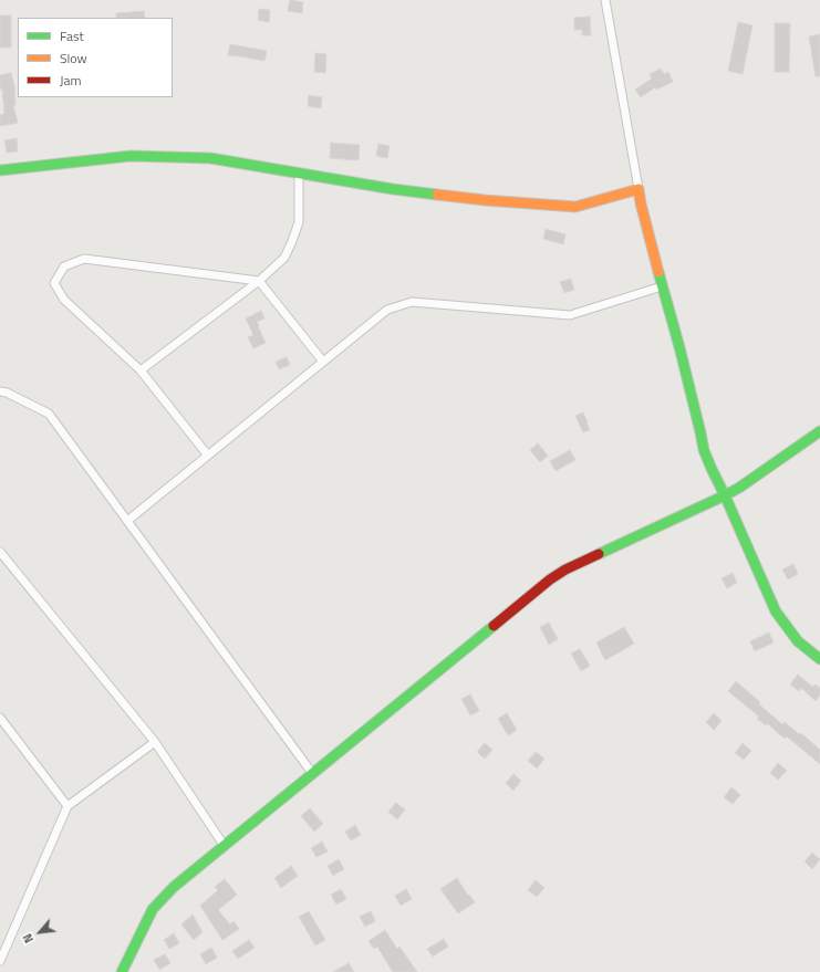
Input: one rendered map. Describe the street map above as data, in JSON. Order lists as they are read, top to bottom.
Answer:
{
  "legend": ["Fast", "Slow", "Jam"],
  "north": "bottom left"
}
